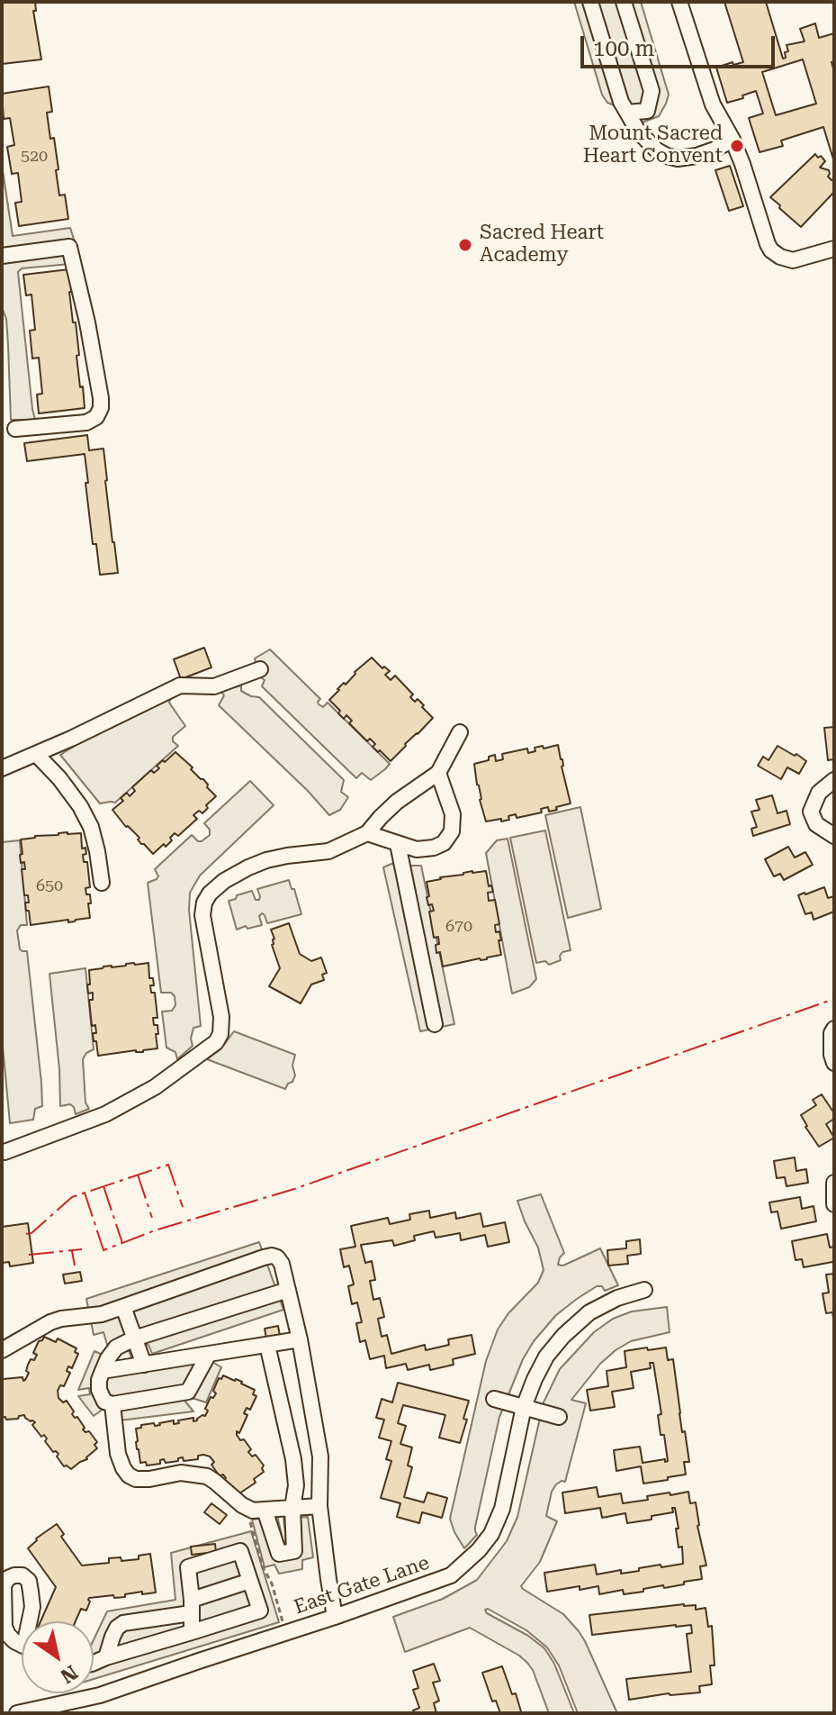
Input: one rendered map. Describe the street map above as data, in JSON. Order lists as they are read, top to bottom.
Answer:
{
  "streets": {
    "street": ["East Gate Lane"]
  },
  "places": ["Mount Sacred Heart Convent", "Sacred Heart Academy"],
  "house_numbers": ["520", "650", "670"],
  "scale_bar": "100 m",
  "north": "bottom right"
}
